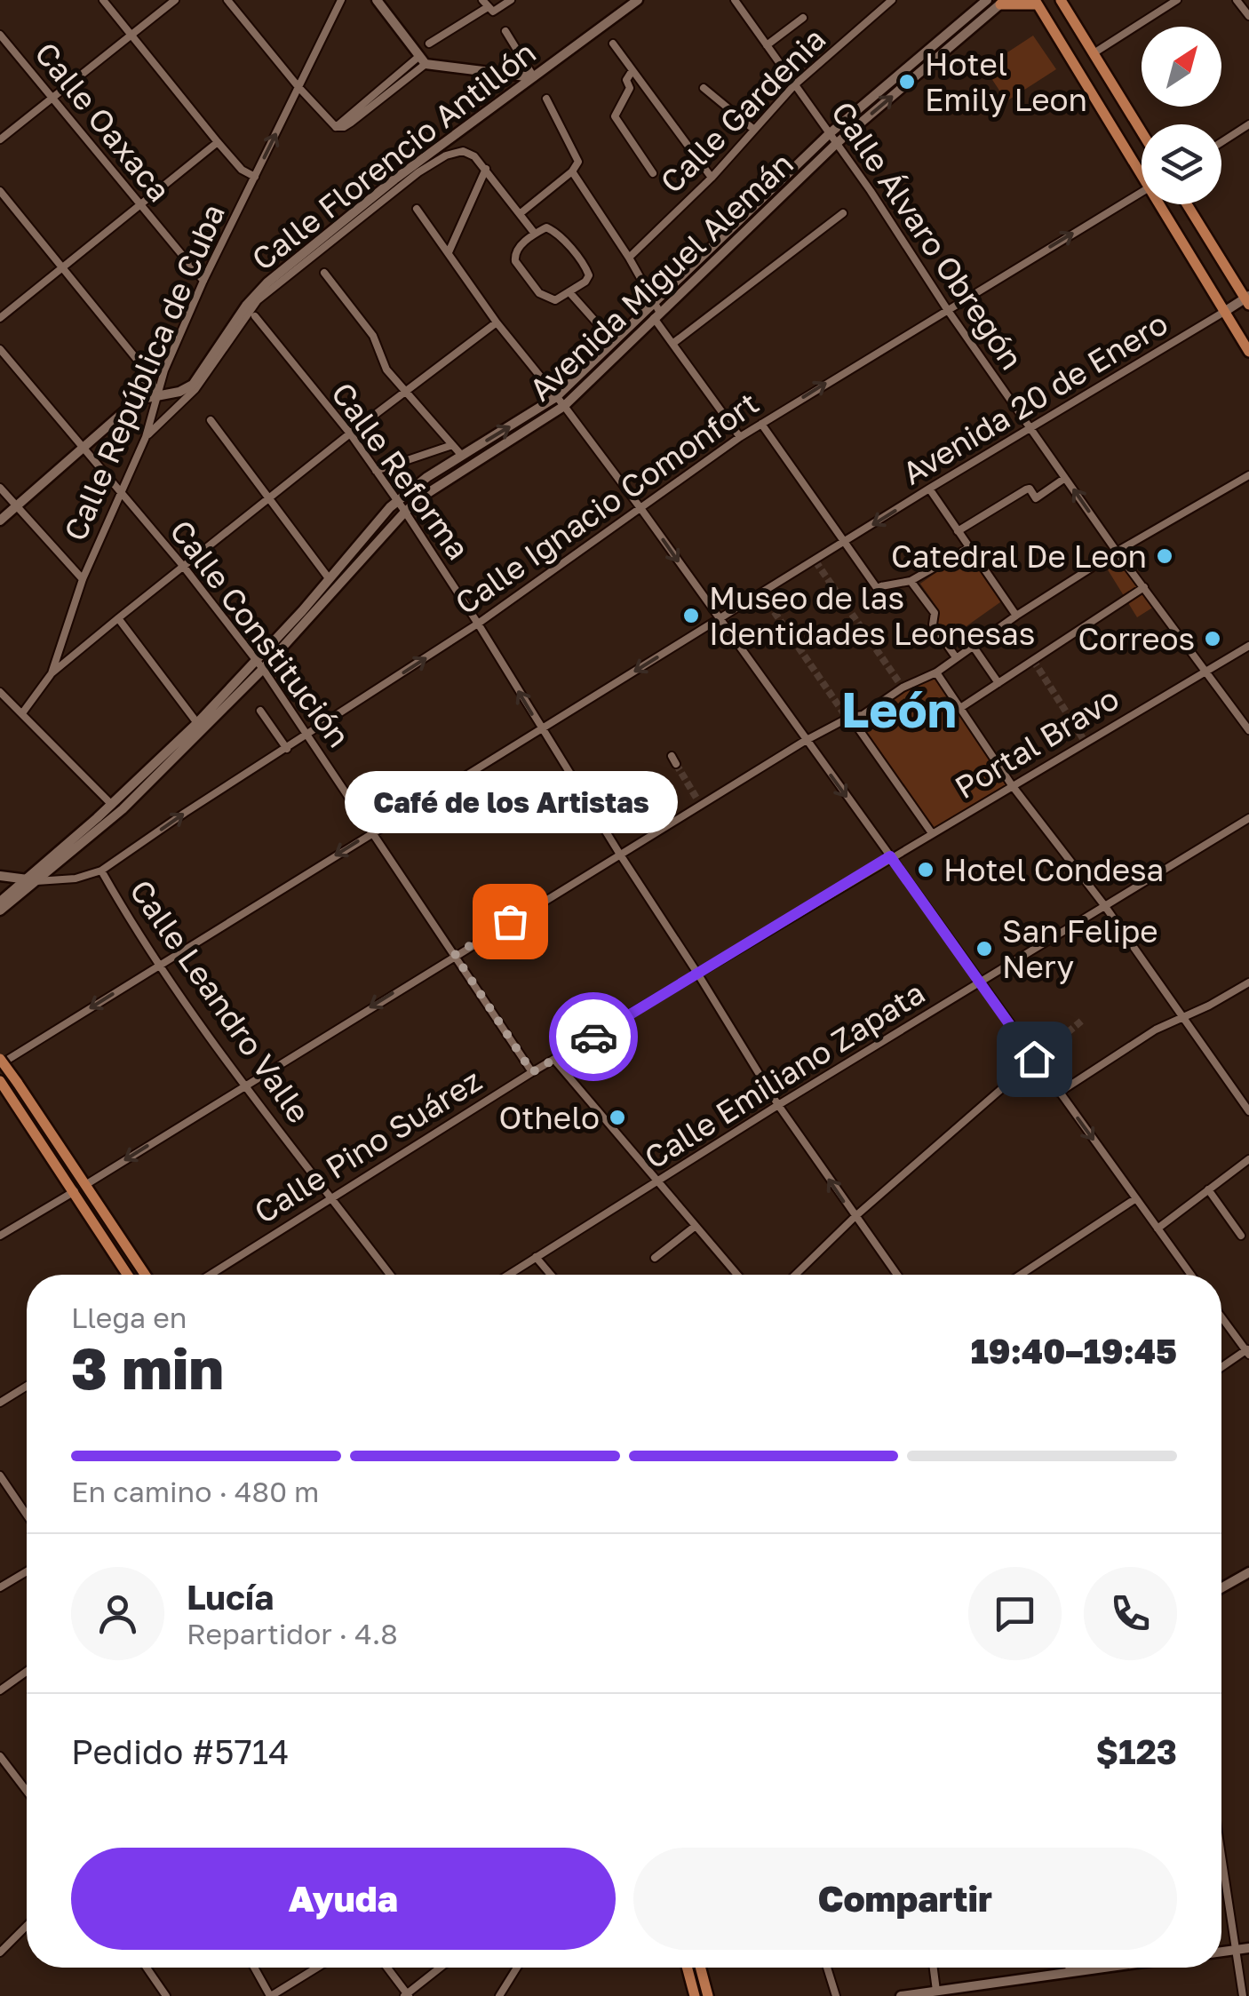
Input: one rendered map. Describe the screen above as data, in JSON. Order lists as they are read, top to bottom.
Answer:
{
  "streets": {
    "main road": [
      "Calle Florencio Antillón",
      "Avenida Miguel Alemán",
      "Avenida 20 de Enero",
      "Calle Leandro Valle"
    ],
    "street": [
      "Calle Gardenia",
      "Calle Oaxaca",
      "Calle Álvaro Obregón",
      "Calle República de Cuba",
      "Calle Reforma",
      "Calle Ignacio Comonfort",
      "Calle Constitución",
      "Portal Bravo",
      "Calle Emiliano Zapata",
      "Calle Pino Suárez"
    ]
  },
  "crossings": [
    ["Calle Gardenia", "Calle Álvaro Obregón"],
    ["Calle Oaxaca", "Calle República de Cuba"],
    ["Calle Florencio Antillón", "Calle República de Cuba"],
    ["Calle Álvaro Obregón", "Avenida Miguel Alemán"],
    ["Calle Álvaro Obregón", "Avenida 20 de Enero"],
    ["Calle Álvaro Obregón", "Calle Ignacio Comonfort"],
    ["Calle Álvaro Obregón", "Portal Bravo"],
    ["Avenida Miguel Alemán", "Calle Reforma"],
    ["Avenida Miguel Alemán", "Calle Constitución"],
    ["Avenida Miguel Alemán", "Calle Leandro Valle"],
    ["Calle República de Cuba", "Calle Constitución"],
    ["Avenida 20 de Enero", "Calle Reforma"],
    ["Avenida 20 de Enero", "Calle Constitución"],
    ["Avenida 20 de Enero", "Calle Leandro Valle"],
    ["Calle Reforma", "Calle Ignacio Comonfort"],
    ["Calle Reforma", "Calle Emiliano Zapata"],
    ["Calle Reforma", "Calle Pino Suárez"],
    ["Calle Ignacio Comonfort", "Calle Constitución"],
    ["Calle Ignacio Comonfort", "Calle Leandro Valle"],
    ["Calle Constitución", "Calle Pino Suárez"],
    ["Portal Bravo", "Calle Pino Suárez"],
    ["Calle Leandro Valle", "Calle Pino Suárez"]
  ],
  "one_way": ["Avenida 20 de Enero", "Calle Ignacio Comonfort"],
  "districts": ["León"],
  "places": [
    "Hotel Emily Leon",
    "Catedral De Leon",
    "Museo de las Identidades Leonesas",
    "Correos",
    "Hotel Condesa",
    "Café de los Artistas",
    "San Felipe Nery",
    "Othelo"
  ],
  "north": "top right",
  "page": {
    "bubble": "Café de los Artistas",
    "heading": ["3 min", "Llega en", "19:40–19:45"],
    "panel": [
      "Lucía",
      "Repartidor · 4.8",
      "Pedido #5714",
      "$123"
    ],
    "bar": "En camino · 480 m",
    "buttons": ["Ayuda", "Compartir"]
  }
}
